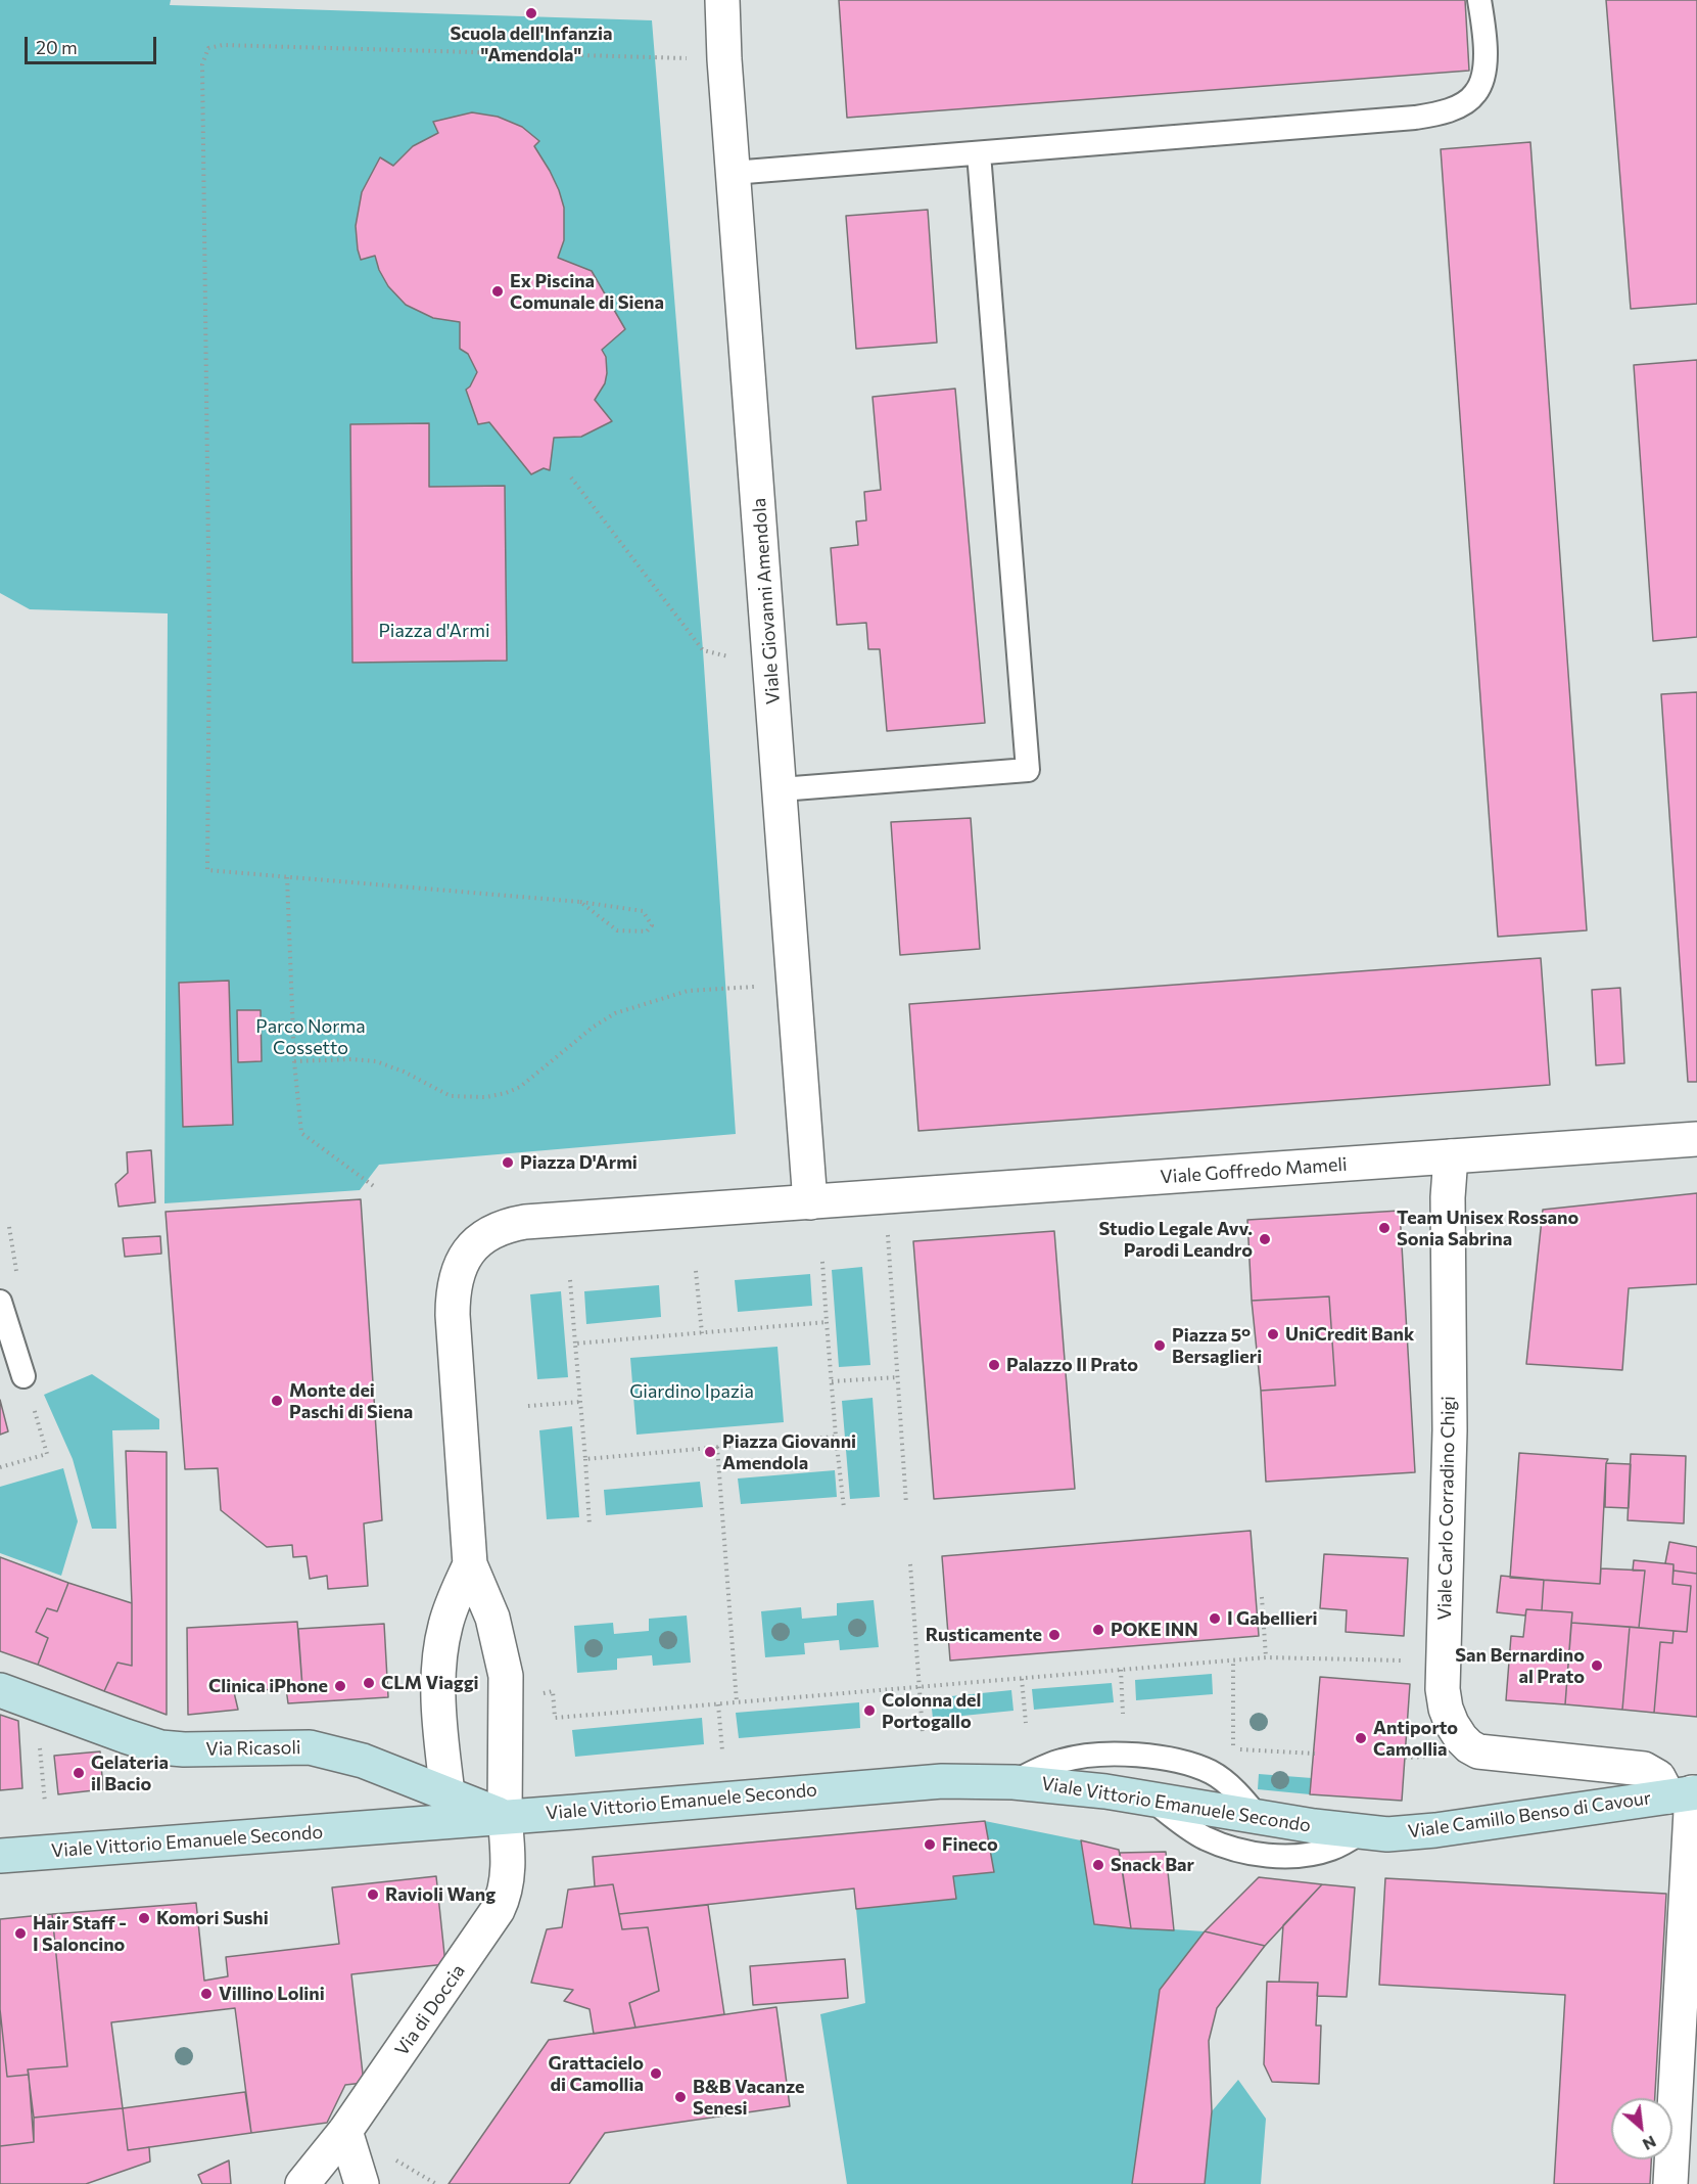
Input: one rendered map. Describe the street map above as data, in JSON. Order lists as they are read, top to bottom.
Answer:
{
  "streets": {
    "main road": ["Via Ricasoli", "Viale Vittorio Emanuele Secondo", "Viale Camillo Benso di Cavour"],
    "street": [
      "Viale Giovanni Amendola",
      "Viale Goffredo Mameli",
      "Viale Carlo Corradino Chigi",
      "Via di Doccia"
    ]
  },
  "crossings": [
    ["Viale Giovanni Amendola", "Viale Goffredo Mameli"],
    ["Viale Goffredo Mameli", "Viale Carlo Corradino Chigi"],
    ["Viale Carlo Corradino Chigi", "Viale Camillo Benso di Cavour"],
    ["Via Ricasoli", "Viale Vittorio Emanuele Secondo"],
    ["Via Ricasoli", "Via di Doccia"],
    ["Viale Vittorio Emanuele Secondo", "Viale Camillo Benso di Cavour"],
    ["Viale Vittorio Emanuele Secondo", "Via di Doccia"]
  ],
  "parks": ["Piazza d'Armi", "Parco Norma Cossetto", "Giardino Ipazia"],
  "places": [
    "Scuola dell'Infanzia \"Amendola\"",
    "Ex Piscina Comunale di Siena",
    "Piazza D'Armi",
    "Team Unisex Rossano Sonia Sabrina",
    "Studio Legale Avv. Parodi Leandro",
    "UniCredit Bank",
    "Piazza 5° Bersaglieri",
    "Palazzo Il Prato",
    "Monte dei Paschi di Siena",
    "Piazza Giovanni Amendola",
    "I Gabellieri",
    "POKE INN",
    "Rusticamente",
    "San Bernardino al Prato",
    "CLM Viaggi",
    "Clinica iPhone",
    "Colonna del Portogallo",
    "Antiporto Camollia",
    "Gelateria il Bacio",
    "Fineco",
    "Snack Bar",
    "Ravioli Wang",
    "Komori Sushi",
    "Hair Staff - I Saloncino",
    "Villino Lolini",
    "Grattacielo di Camollia",
    "B&B Vacanze Senesi"
  ],
  "scale_bar": "20 m",
  "north": "bottom right"
}
